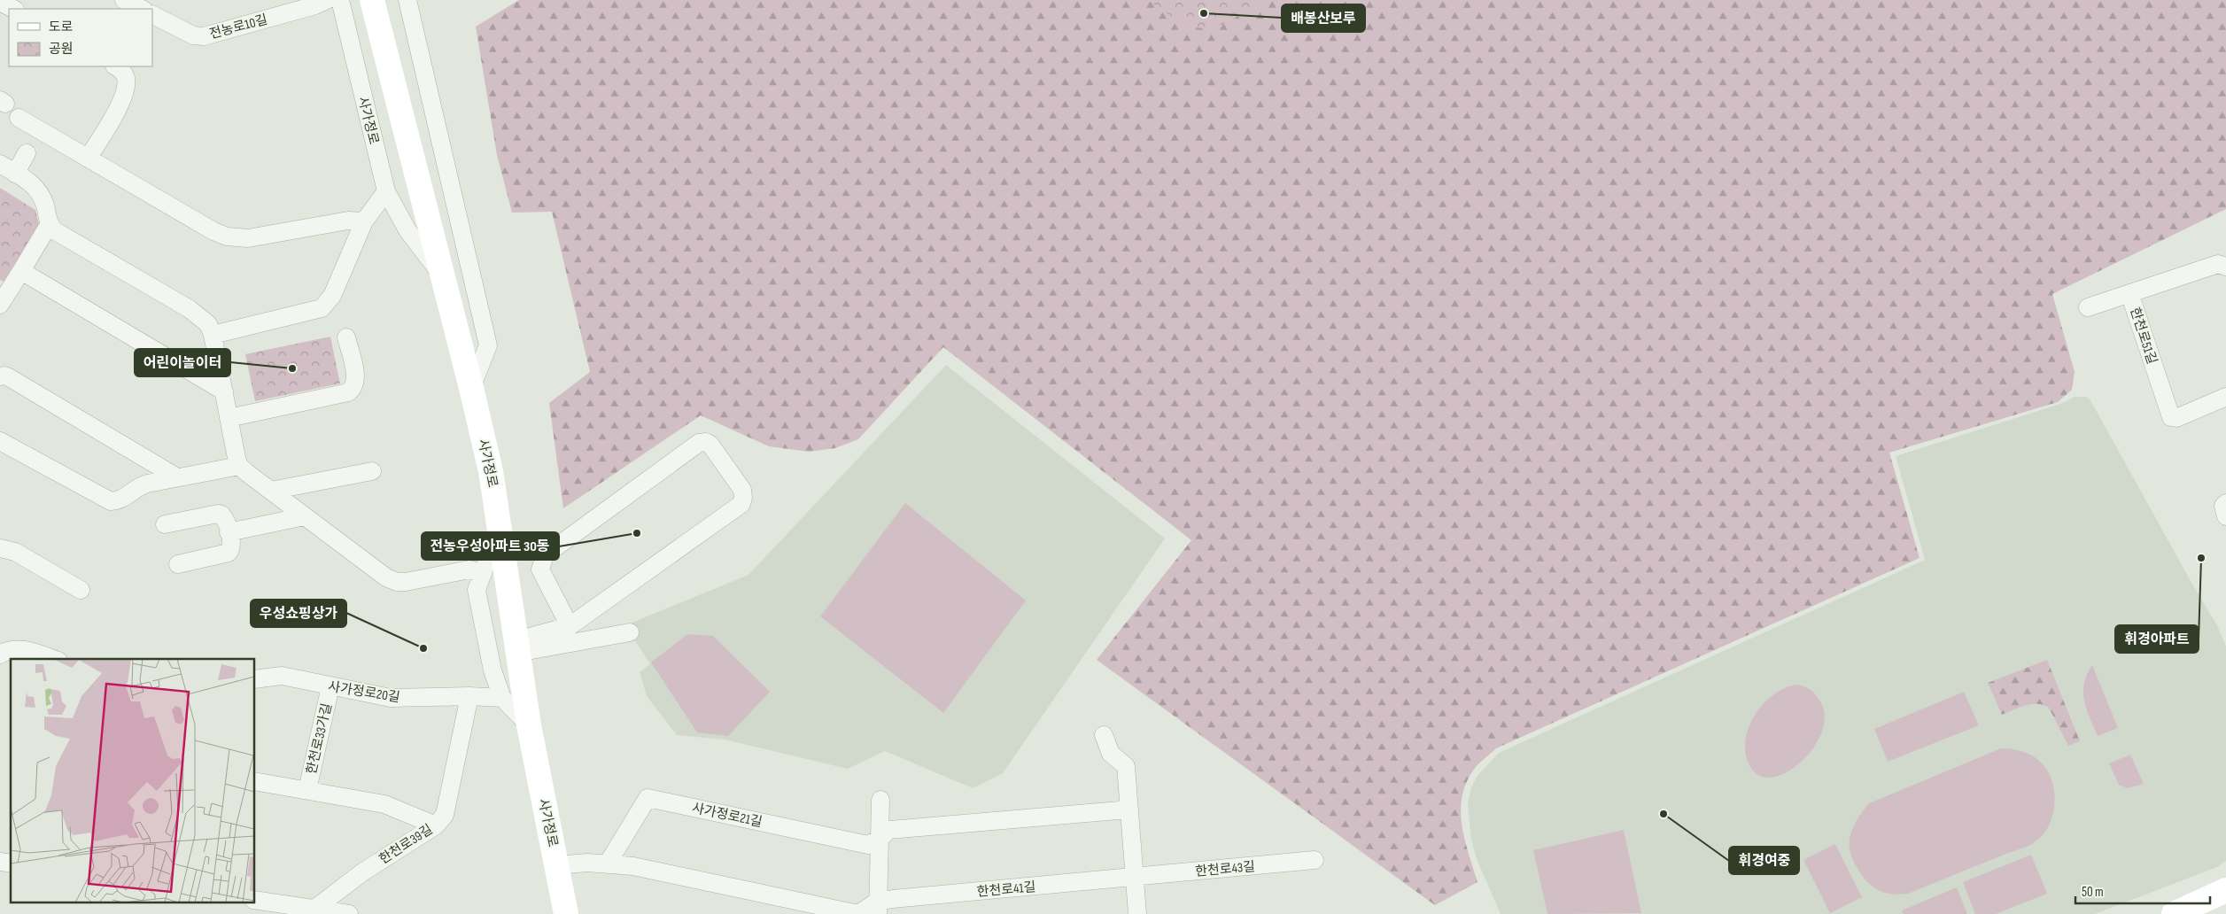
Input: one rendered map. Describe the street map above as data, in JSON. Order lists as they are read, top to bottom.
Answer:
{
  "streets": {
    "main road": ["사가정로"],
    "street": [
      "전농로10길",
      "한천로51길",
      "사가정로20길",
      "한천로33가길",
      "사가정로21길",
      "한천로39길",
      "한천로43길",
      "한천로41길"
    ]
  },
  "crossings": [
    ["사가정로20길", "한천로33가길"],
    ["사가정로20길", "한천로39길"],
    ["한천로33가길", "한천로39길"],
    ["한천로43길", "한천로41길"]
  ],
  "places": [
    "배봉산보루",
    "어린이놀이터",
    "전농우성아파트 30동",
    "휘경아파트",
    "우성쇼핑상가",
    "휘경여중"
  ],
  "legend": ["도로", "공원"],
  "scale_bar": "50 m"
}
